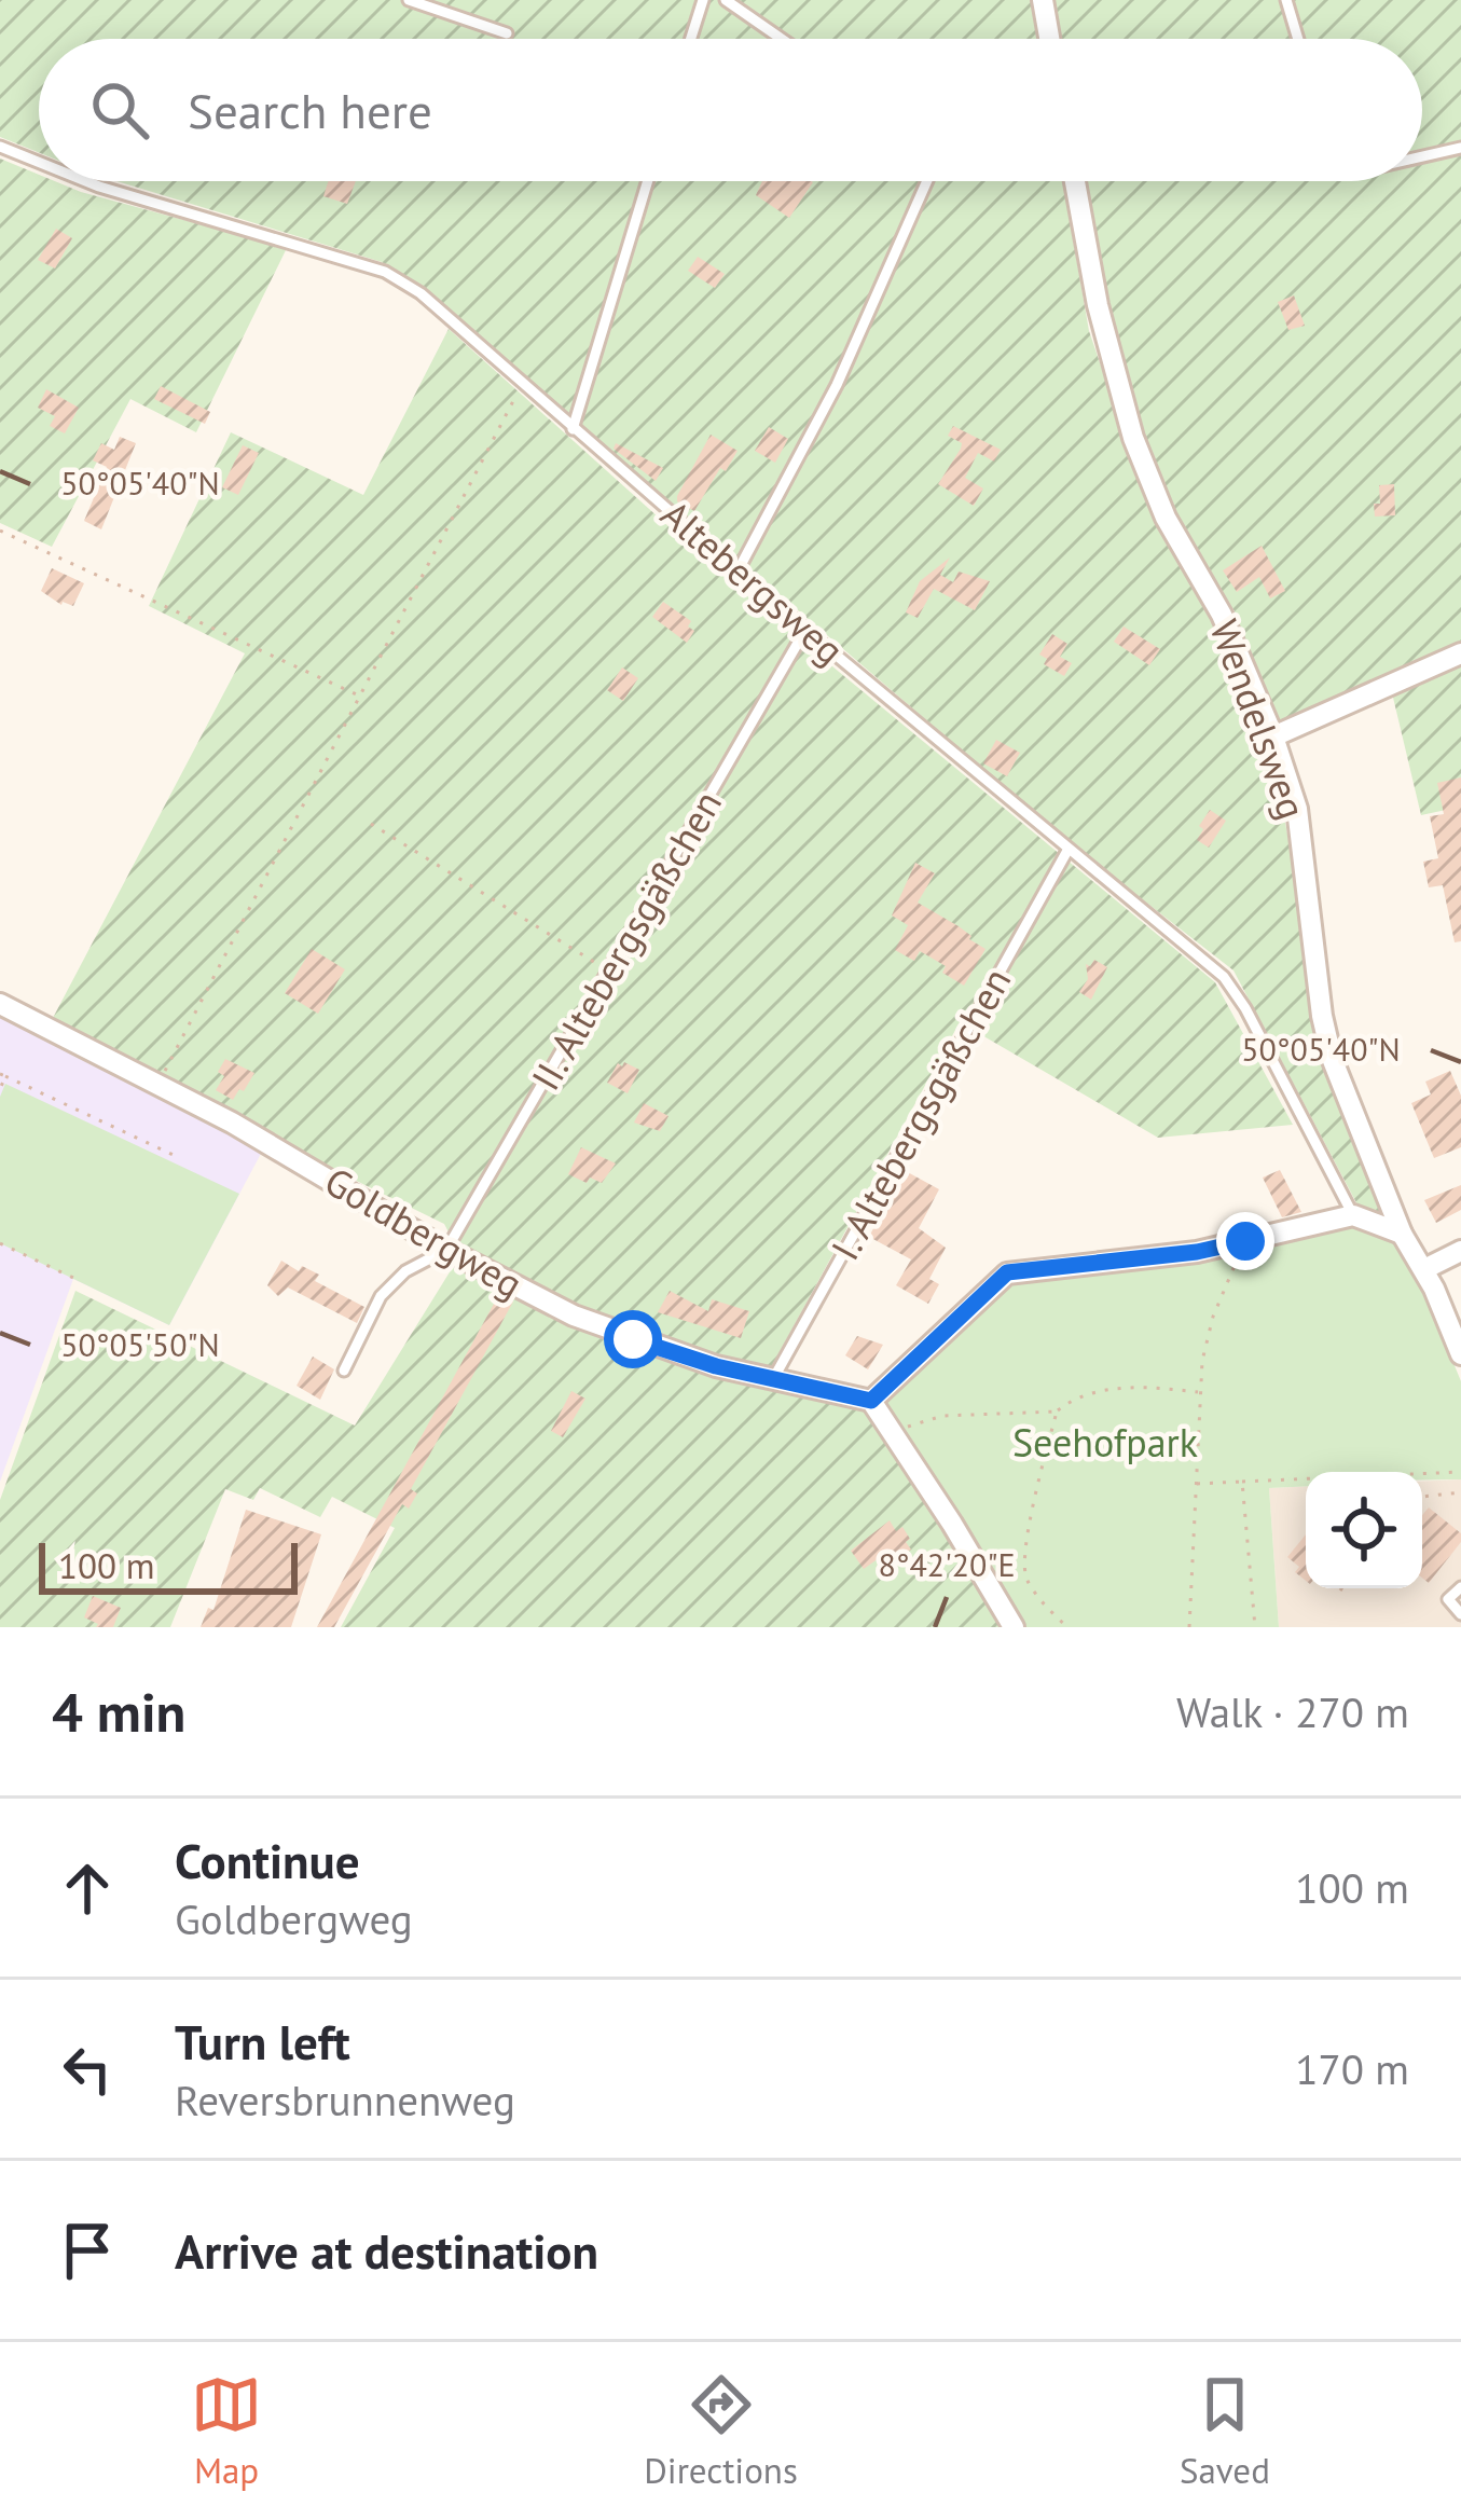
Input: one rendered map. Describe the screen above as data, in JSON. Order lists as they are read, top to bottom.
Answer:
{
  "streets": {
    "street": ["Wendelsweg", "Goldbergweg"],
    "lane": ["Altebergsweg", "II. Altebergsgäßchen", "I. Altebergsgäßchen"]
  },
  "crossings": [
    ["Altebergsweg", "II. Altebergsgäßchen"],
    ["Altebergsweg", "I. Altebergsgäßchen"],
    ["II. Altebergsgäßchen", "Goldbergweg"],
    ["I. Altebergsgäßchen", "Goldbergweg"]
  ],
  "parks": ["Seehofpark"],
  "scale_bar": "100 m",
  "page": {
    "search": "Search here",
    "scale": "100 m",
    "heading": ["4 min", "Walk · 270 m"],
    "list": [
      ["Continue", "Goldbergweg", "100 m"],
      ["Turn left", "Reversbrunnenweg", "170 m"],
      "Arrive at destination"
    ],
    "nav": ["Map", "Directions", "Saved"]
  },
  "coordinates": ["50°05'40\"N", "50°05'50\"N", "8°42'20\"E"]
}
